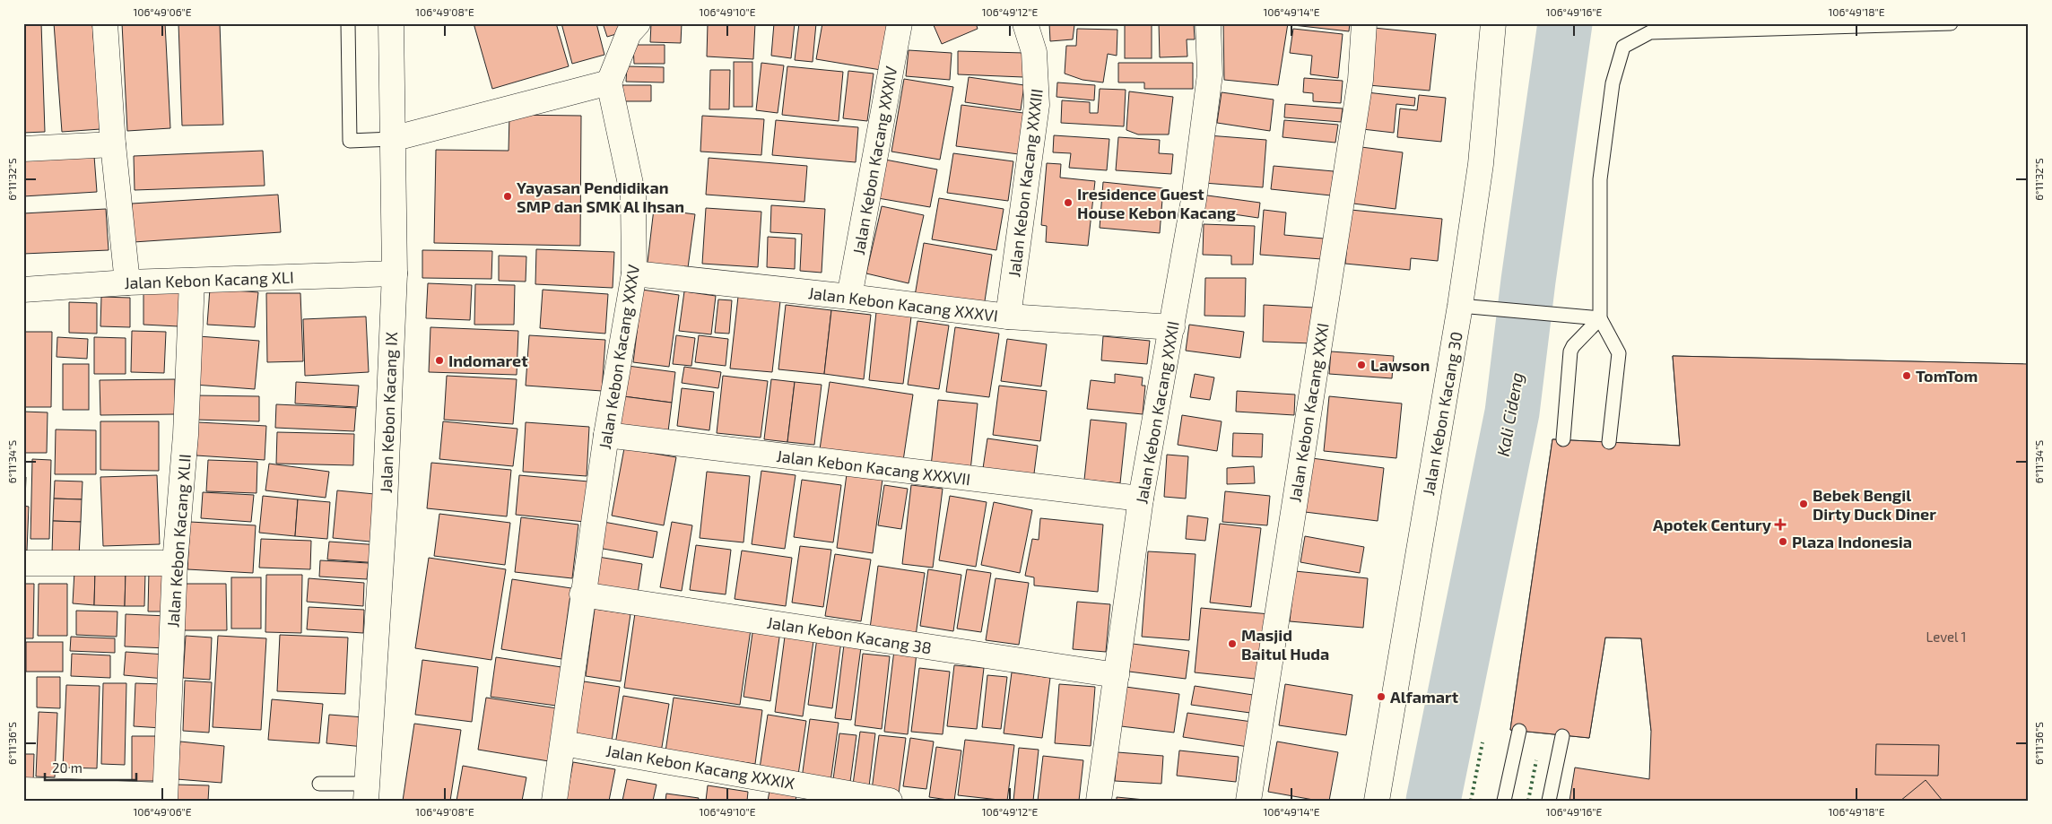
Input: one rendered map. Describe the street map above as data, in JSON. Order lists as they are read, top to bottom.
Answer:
{
  "streets": {
    "street": [
      "Jalan Kebon Kacang XXXIV",
      "Jalan Kebon Kacang XXXIII",
      "Jalan Kebon Kacang XLI",
      "Jalan Kebon Kacang XXXVI",
      "Jalan Kebon Kacang XXXV",
      "Jalan Kebon Kacang IX",
      "Jalan Kebon Kacang XXXII",
      "Jalan Kebon Kacang XXXI",
      "Jalan Kebon Kacang 30",
      "Jalan Kebon Kacang XXXVII",
      "Jalan Kebon Kacang XLII",
      "Jalan Kebon Kacang 38",
      "Jalan Kebon Kacang XXXIX"
    ]
  },
  "crossings": [
    ["Jalan Kebon Kacang XXXIV", "Jalan Kebon Kacang XXXVI"],
    ["Jalan Kebon Kacang XXXIII", "Jalan Kebon Kacang XXXVI"],
    ["Jalan Kebon Kacang XLI", "Jalan Kebon Kacang IX"],
    ["Jalan Kebon Kacang XLI", "Jalan Kebon Kacang XLII"],
    ["Jalan Kebon Kacang XXXVI", "Jalan Kebon Kacang XXXV"],
    ["Jalan Kebon Kacang XXXVI", "Jalan Kebon Kacang XXXII"],
    ["Jalan Kebon Kacang XXXV", "Jalan Kebon Kacang XXXVII"],
    ["Jalan Kebon Kacang XXXV", "Jalan Kebon Kacang 38"],
    ["Jalan Kebon Kacang XXXV", "Jalan Kebon Kacang XXXIX"],
    ["Jalan Kebon Kacang XXXII", "Jalan Kebon Kacang XXXVII"],
    ["Jalan Kebon Kacang XXXII", "Jalan Kebon Kacang 38"]
  ],
  "water": ["Kali Cideng"],
  "places": {
    "other": [
      "Yayasan Pendidikan SMP dan SMK Al Ihsan",
      "Iresidence Guest House Kebon Kacang",
      "Indomaret",
      "Lawson",
      "TomTom",
      "Bebek Bengil Dirty Duck Diner",
      "Plaza Indonesia",
      "Masjid Baitul Huda",
      "Alfamart"
    ],
    "health": ["Apotek Century"]
  },
  "house_numbers": ["Level 1"],
  "scale_bar": "20 m",
  "coordinates": [
    "106°49'06\"E",
    "106°49'08\"E",
    "106°49'10\"E",
    "106°49'12\"E",
    "106°49'14\"E",
    "106°49'16\"E",
    "106°49'18\"E",
    "6°11'32\"S",
    "6°11'34\"S",
    "6°11'36\"S"
  ]
}
